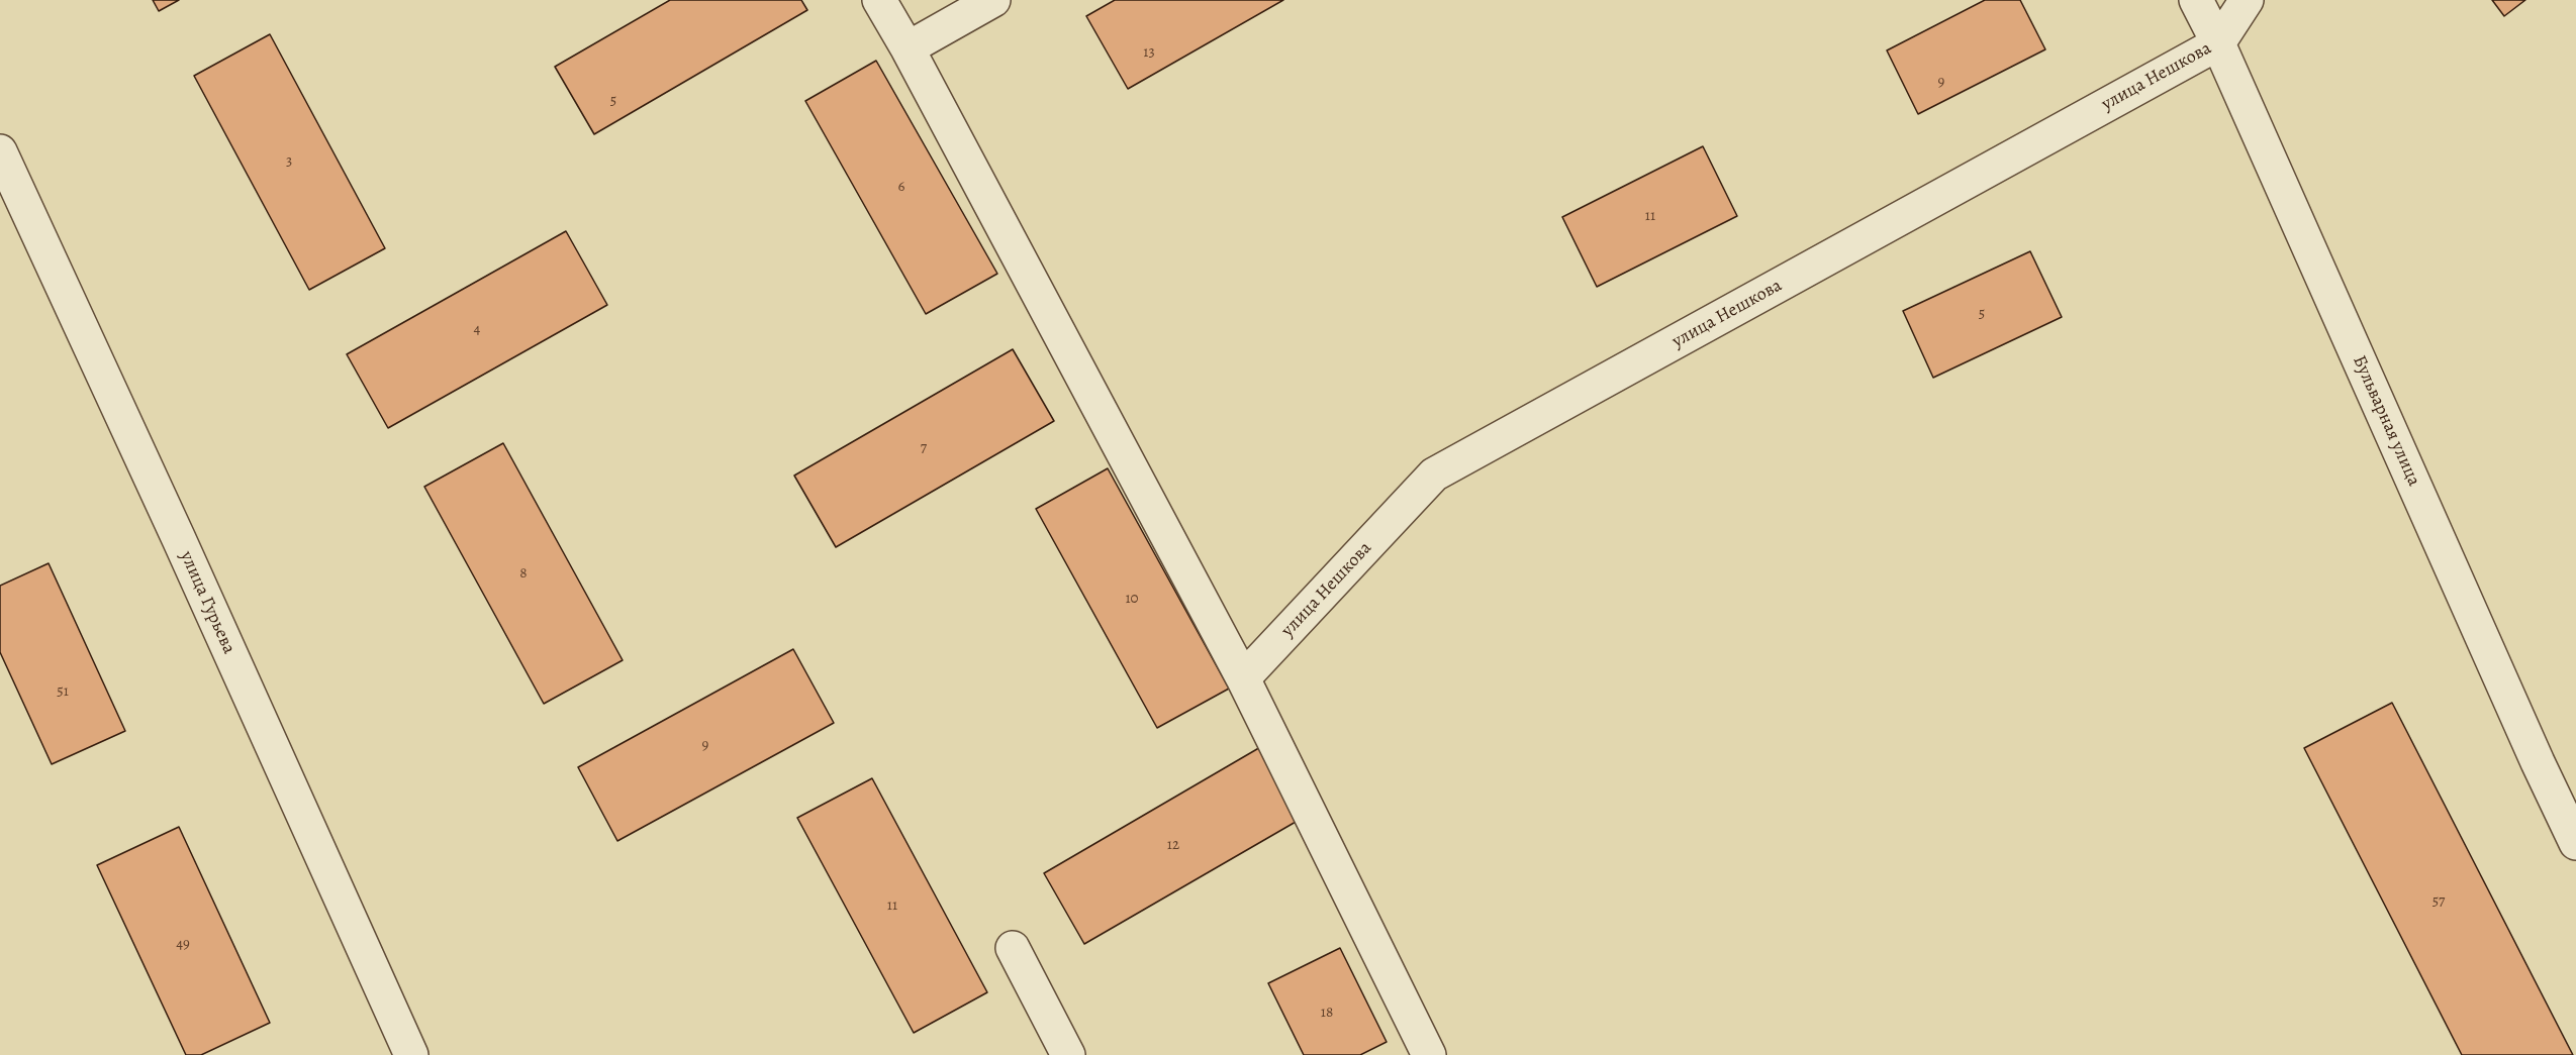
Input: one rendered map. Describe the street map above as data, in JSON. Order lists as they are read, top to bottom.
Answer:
{
  "streets": {
    "street": ["улица Нешкова", "Бульварная улица", "улица Гурьева"]
  },
  "crossings": [
    ["улица Нешкова", "Бульварная улица"]
  ],
  "house_numbers": [
    "13",
    "9",
    "5",
    "3",
    "6",
    "11",
    "5",
    "4",
    "7",
    "8",
    "10",
    "51",
    "9",
    "12",
    "57",
    "11",
    "49",
    "18"
  ]
}
